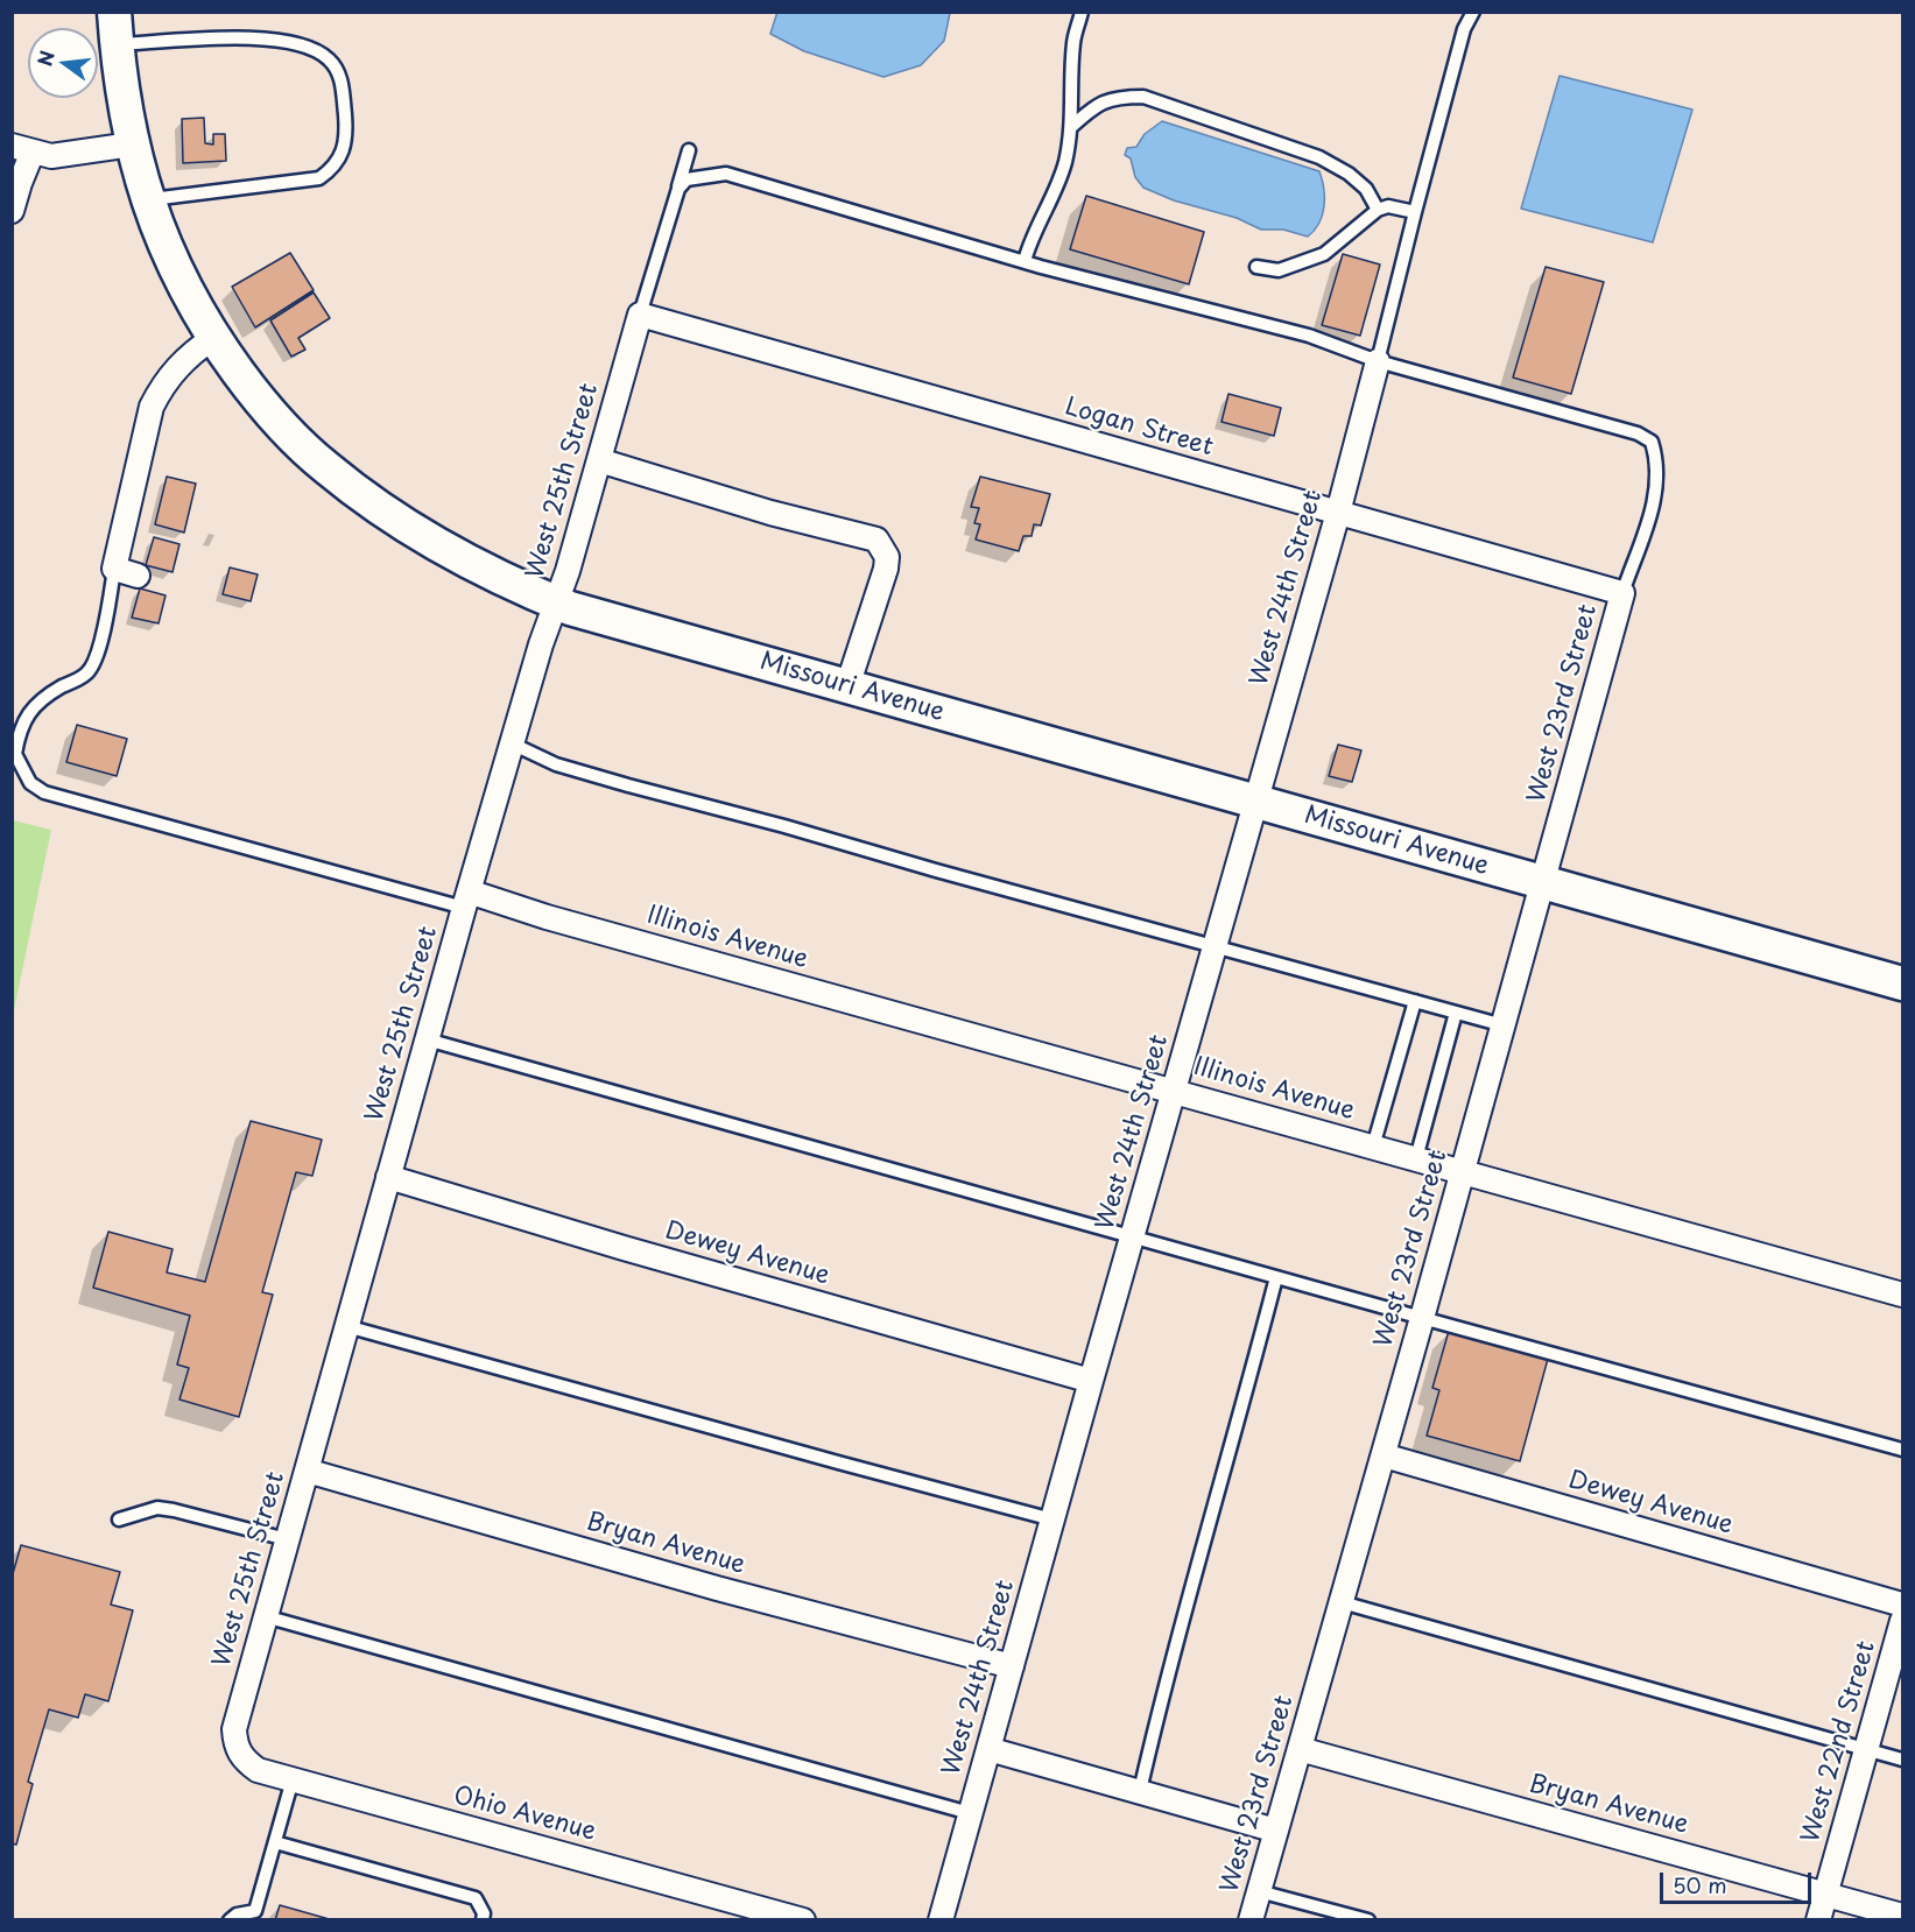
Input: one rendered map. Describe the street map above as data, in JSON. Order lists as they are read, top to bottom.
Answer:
{
  "streets": {
    "street": [
      "Logan Street",
      "West 25th Street",
      "West 24th Street",
      "Missouri Avenue",
      "West 23rd Street",
      "Illinois Avenue",
      "Dewey Avenue",
      "Bryan Avenue",
      "West 22nd Street",
      "Ohio Avenue"
    ]
  },
  "crossings": [
    ["Logan Street", "West 25th Street"],
    ["Logan Street", "West 24th Street"],
    ["Logan Street", "West 23rd Street"],
    ["West 25th Street", "Missouri Avenue"],
    ["West 25th Street", "Illinois Avenue"],
    ["West 25th Street", "Dewey Avenue"],
    ["West 25th Street", "Bryan Avenue"],
    ["West 25th Street", "Ohio Avenue"],
    ["West 24th Street", "Missouri Avenue"],
    ["West 24th Street", "Illinois Avenue"],
    ["West 24th Street", "Dewey Avenue"],
    ["West 24th Street", "Bryan Avenue"],
    ["Missouri Avenue", "West 23rd Street"],
    ["West 23rd Street", "Illinois Avenue"],
    ["West 23rd Street", "Dewey Avenue"],
    ["West 23rd Street", "Bryan Avenue"],
    ["Bryan Avenue", "West 22nd Street"]
  ],
  "scale_bar": "50 m",
  "north": "left"
}
